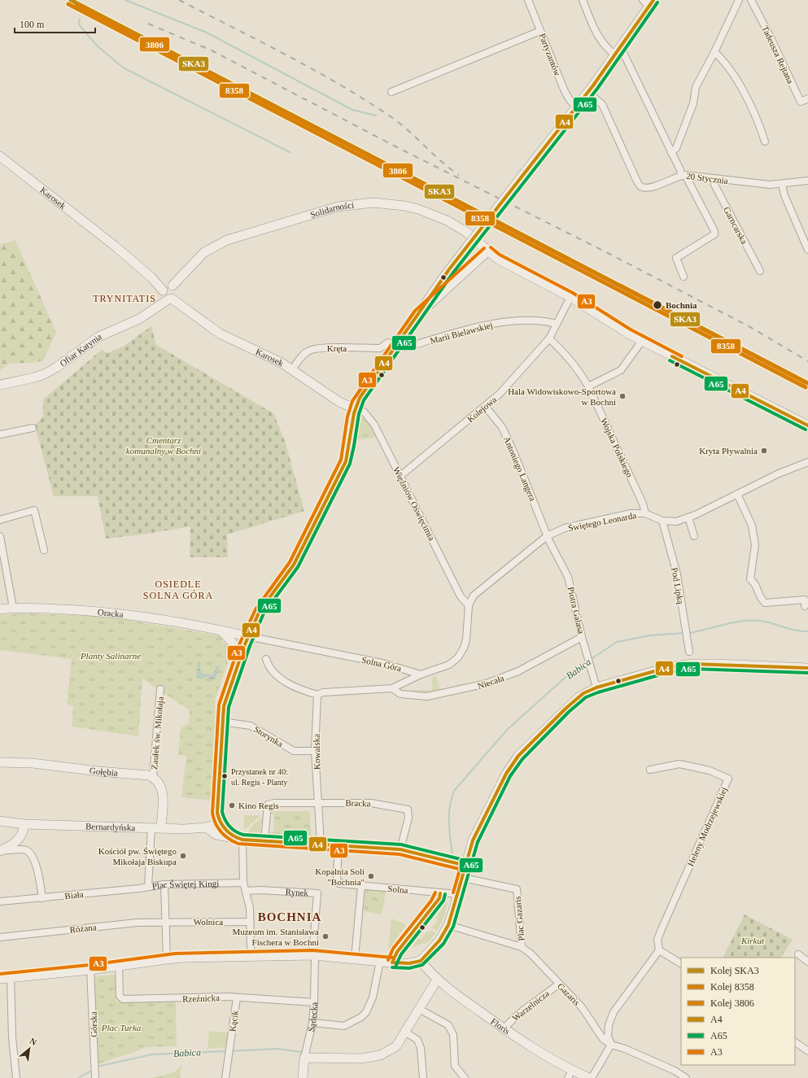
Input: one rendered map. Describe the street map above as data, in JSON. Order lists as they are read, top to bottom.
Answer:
{
  "streets": {
    "street": [
      "Partyzantów",
      "Tadeusza Rejtana",
      "20 Stycznia",
      "Karosek",
      "Solidarności",
      "Garncarska",
      "Marii Bielawskiej",
      "Kręta",
      "Ofiar Katynia",
      "Kolejowa",
      "Wojska Polskiego",
      "Antoniego Langera",
      "Więźniów Oświęcimia",
      "Świętego Leonarda",
      "Pod Lipką",
      "Piotra Galasa",
      "Oracka",
      "Solna Góra",
      "Niecała",
      "Zaułek św. Mikołaja",
      "Storynka",
      "Kowalska",
      "Gołębia",
      "Bracka",
      "Bernardyńska",
      "Heleny Modrzejewskiej",
      "Plac Świętej Kingi",
      "Solna",
      "Rynek",
      "Biała",
      "Plac Gazaris",
      "Wolnica",
      "Różana",
      "Gazaris",
      "Rzeźnicka",
      "Warzelnicza",
      "Sądecka",
      "Kącik",
      "Górska",
      "Floris"
    ]
  },
  "crossings": [
    ["20 Stycznia", "Garncarska"],
    ["Karosek", "Solidarności"],
    ["Karosek", "Kręta"],
    ["Karosek", "Ofiar Katynia"],
    ["Karosek", "Więźniów Oświęcimia"],
    ["Solidarności", "Ofiar Katynia"],
    ["Solidarności", "Kolejowa"],
    ["Marii Bielawskiej", "Kolejowa"],
    ["Kolejowa", "Wojska Polskiego"],
    ["Kolejowa", "Antoniego Langera"],
    ["Kolejowa", "Więźniów Oświęcimia"],
    ["Wojska Polskiego", "Świętego Leonarda"],
    ["Antoniego Langera", "Świętego Leonarda"],
    ["Antoniego Langera", "Piotra Galasa"],
    ["Więźniów Oświęcimia", "Świętego Leonarda"],
    ["Świętego Leonarda", "Pod Lipką"],
    ["Świętego Leonarda", "Piotra Galasa"],
    ["Piotra Galasa", "Niecała"],
    ["Oracka", "Solna Góra"],
    ["Solna Góra", "Niecała"],
    ["Niecała", "Kowalska"],
    ["Zaułek św. Mikołaja", "Gołębia"],
    ["Storynka", "Kowalska"],
    ["Kowalska", "Bracka"],
    ["Bernardyńska", "Plac Świętej Kingi"],
    ["Plac Świętej Kingi", "Biała"],
    ["Rynek", "Sądecka"],
    ["Plac Gazaris", "Gazaris"],
    ["Wolnica", "Różana"],
    ["Gazaris", "Warzelnicza"],
    ["Rzeźnicka", "Sądecka"],
    ["Rzeźnicka", "Kącik"],
    ["Warzelnicza", "Floris"]
  ],
  "districts": ["TRYNITATIS", "OSIEDLE SOLNA GÓRA", "BOCHNIA"],
  "water": ["Babica"],
  "parks": [
    "Cmentarz komunalny w Bochni",
    "Planty Salinarne",
    "Kirkut",
    "Plac Turka"
  ],
  "places": [
    "Bochnia",
    "Hala Widowiskowo-Sportowa w Bochni",
    "Kryta Pływalnia",
    "Przystanek nr 40: ul. Regis - Planty",
    "Kino Regis",
    "Kościół pw. Świętego Mikołaja Biskupa",
    "Kopalnia Soli \"Bochnia\"",
    "Muzeum im. Stanisława Fischera w Bochni"
  ],
  "lines": [
    "rail line SKA3",
    "transit line A4",
    "transit line A65",
    "rail line 8358",
    "rail line 3806",
    "transit line A3"
  ],
  "legend": [
    "Kolej SKA3",
    "Kolej 8358",
    "Kolej 3806",
    "A4",
    "A65",
    "A3"
  ],
  "scale_bar": "100 m",
  "north": "top right"
}
